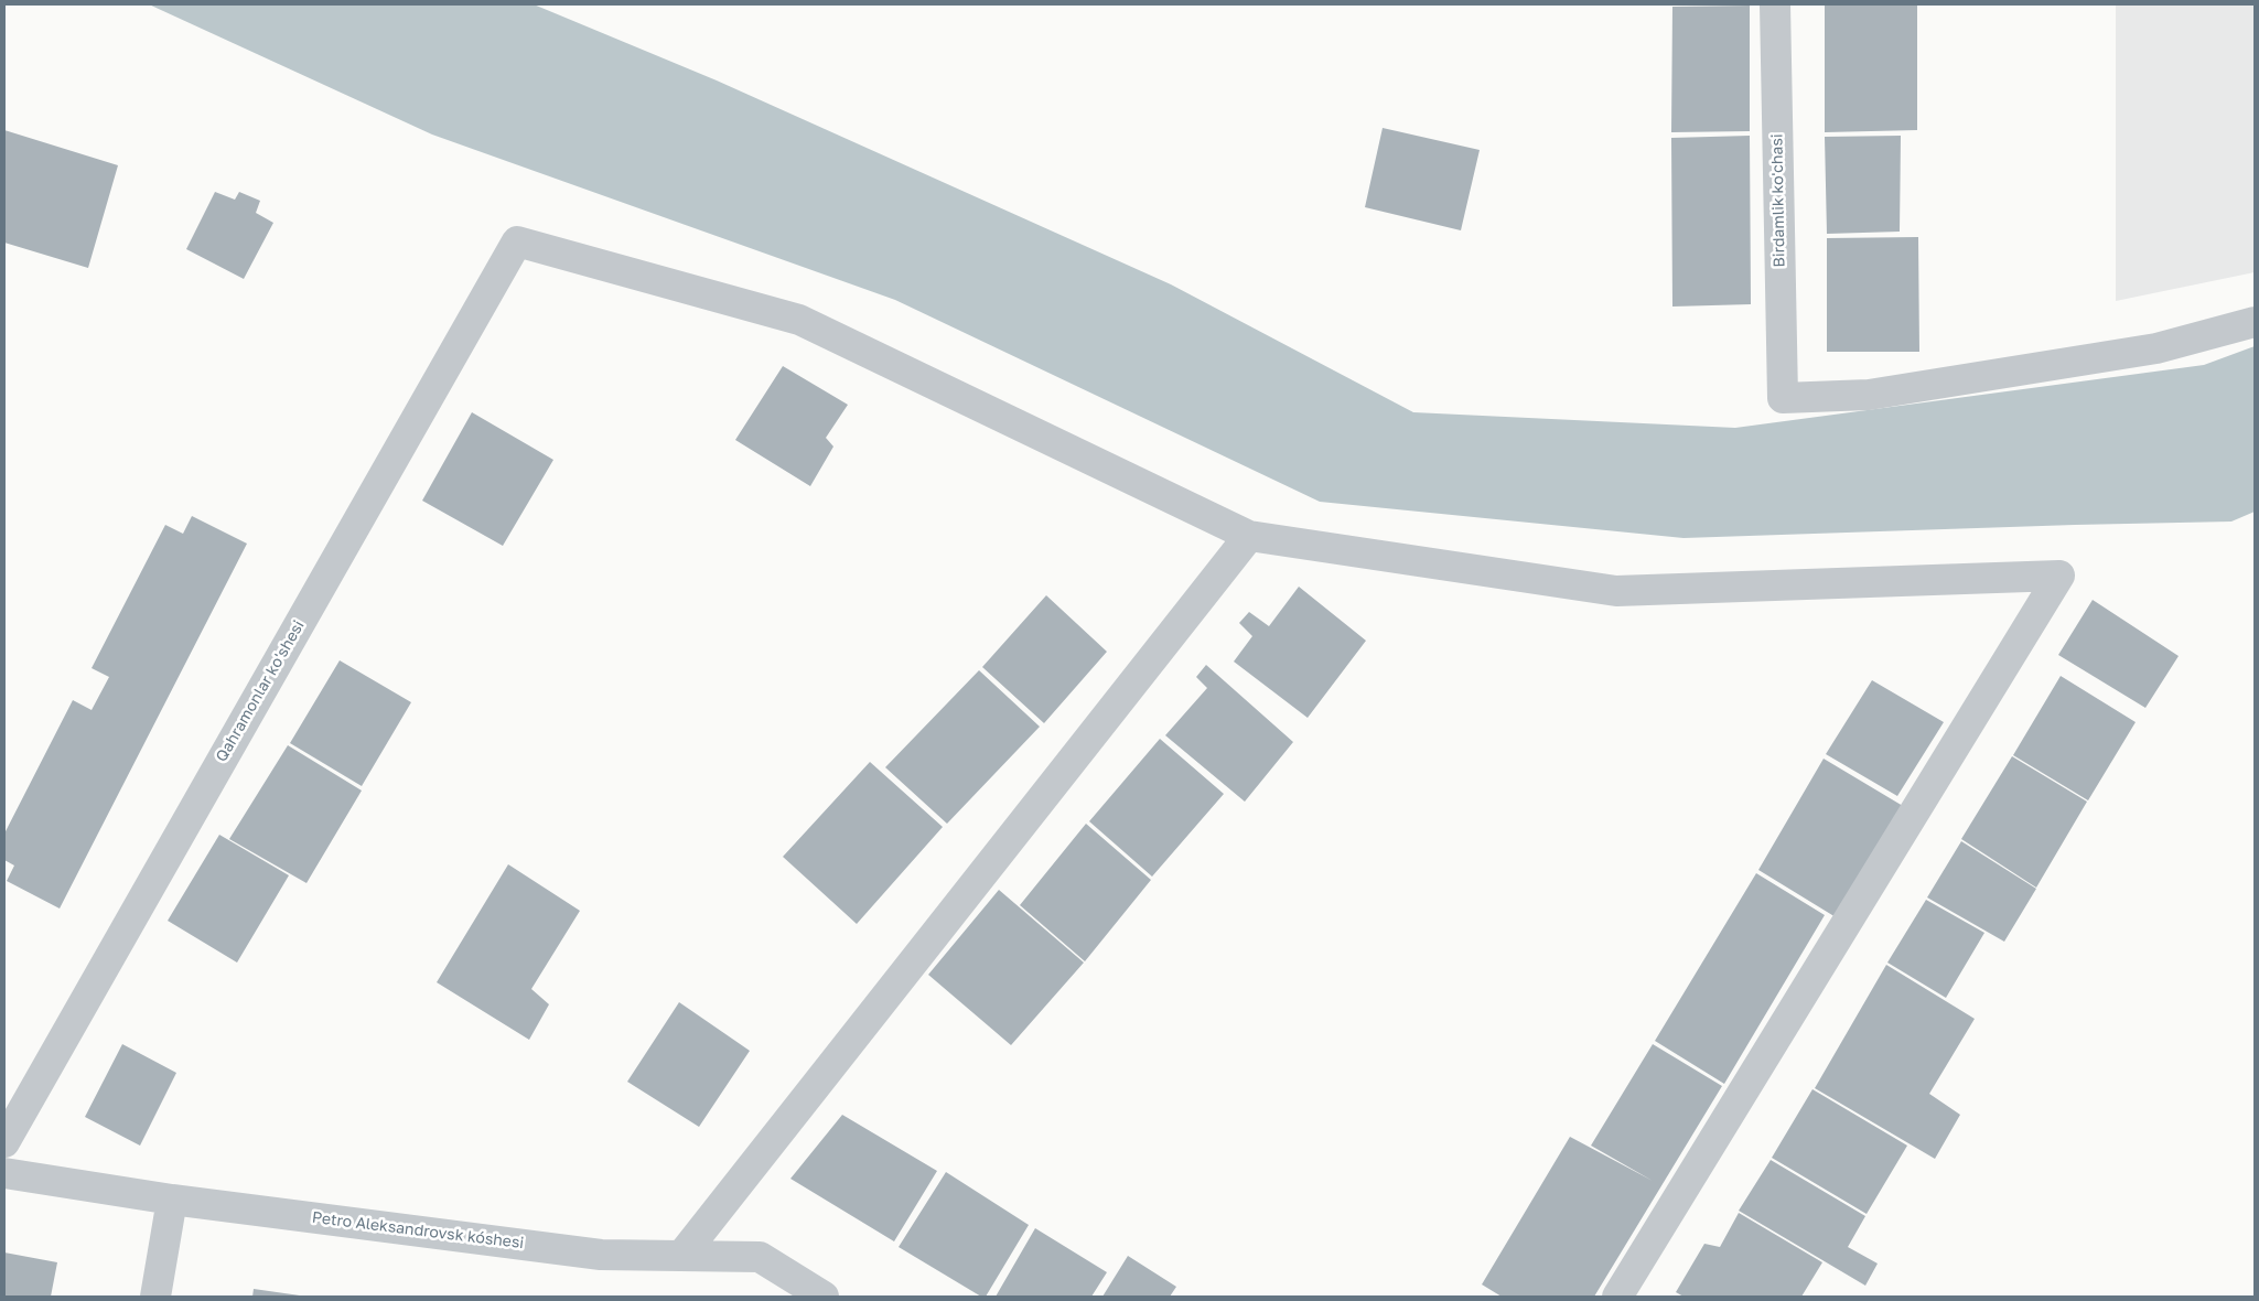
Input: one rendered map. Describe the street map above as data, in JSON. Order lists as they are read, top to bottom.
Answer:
{
  "streets": {
    "street": ["Birdamlik ko'chasi", "Qahramonlar ko'shesi", "Petro Aleksandrovsk kóshesi"]
  }
}
